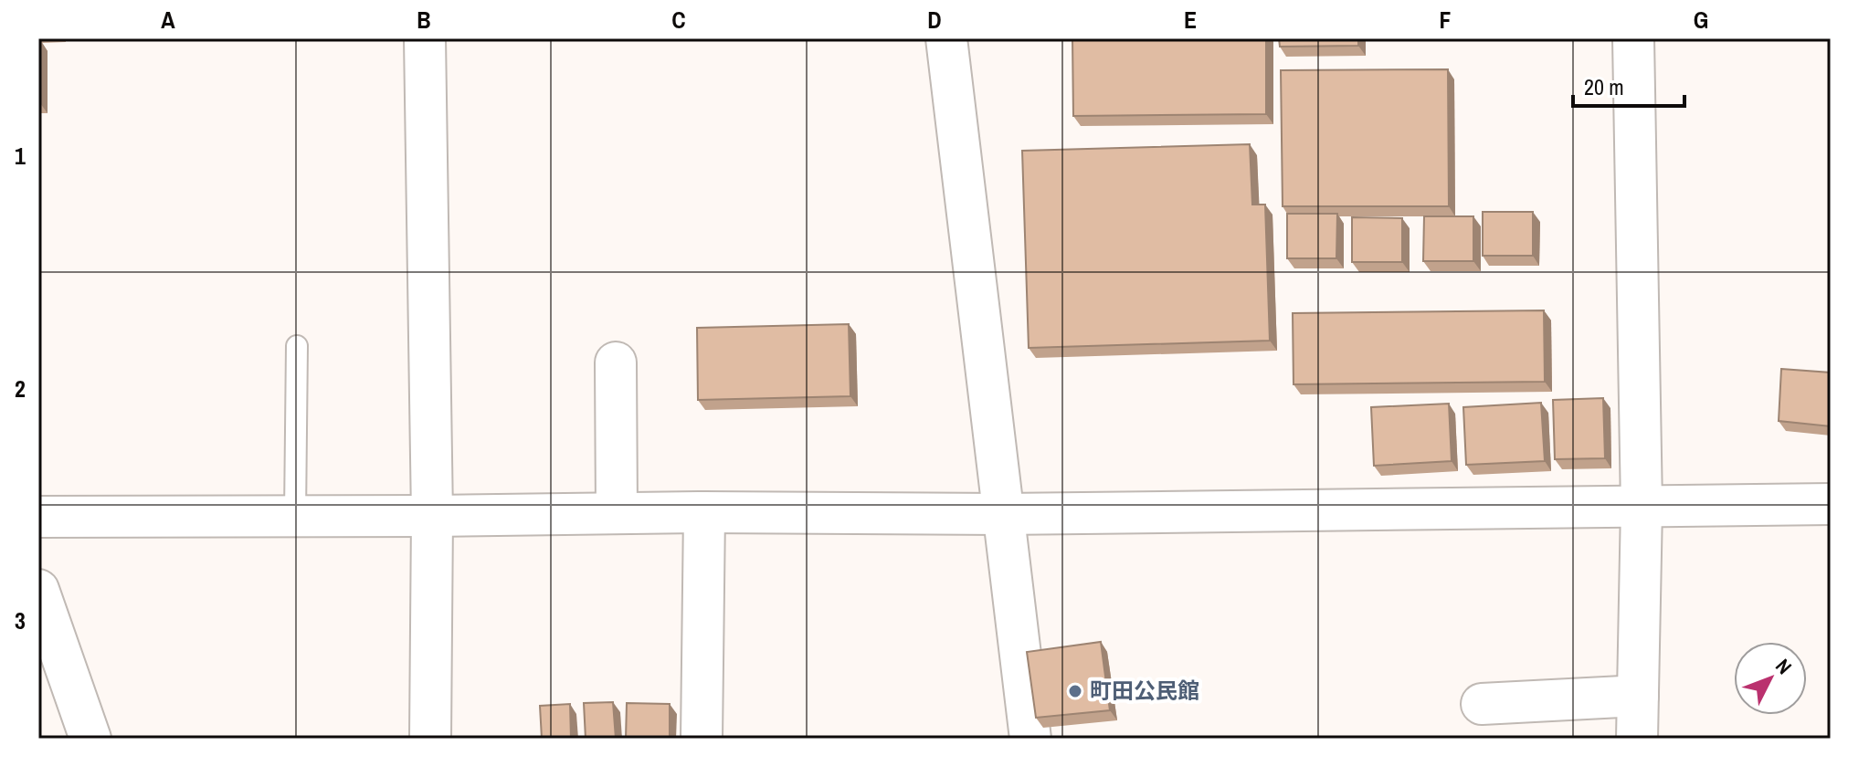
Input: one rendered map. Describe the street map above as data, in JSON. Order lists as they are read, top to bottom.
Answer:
{
  "places": ["町田公民館"],
  "scale_bar": "20 m",
  "north": "top right",
  "grid": {
    "columns": [
      "A",
      "B",
      "C",
      "D",
      "E",
      "F",
      "G"
    ],
    "rows": ["1", "2", "3"]
  }
}
